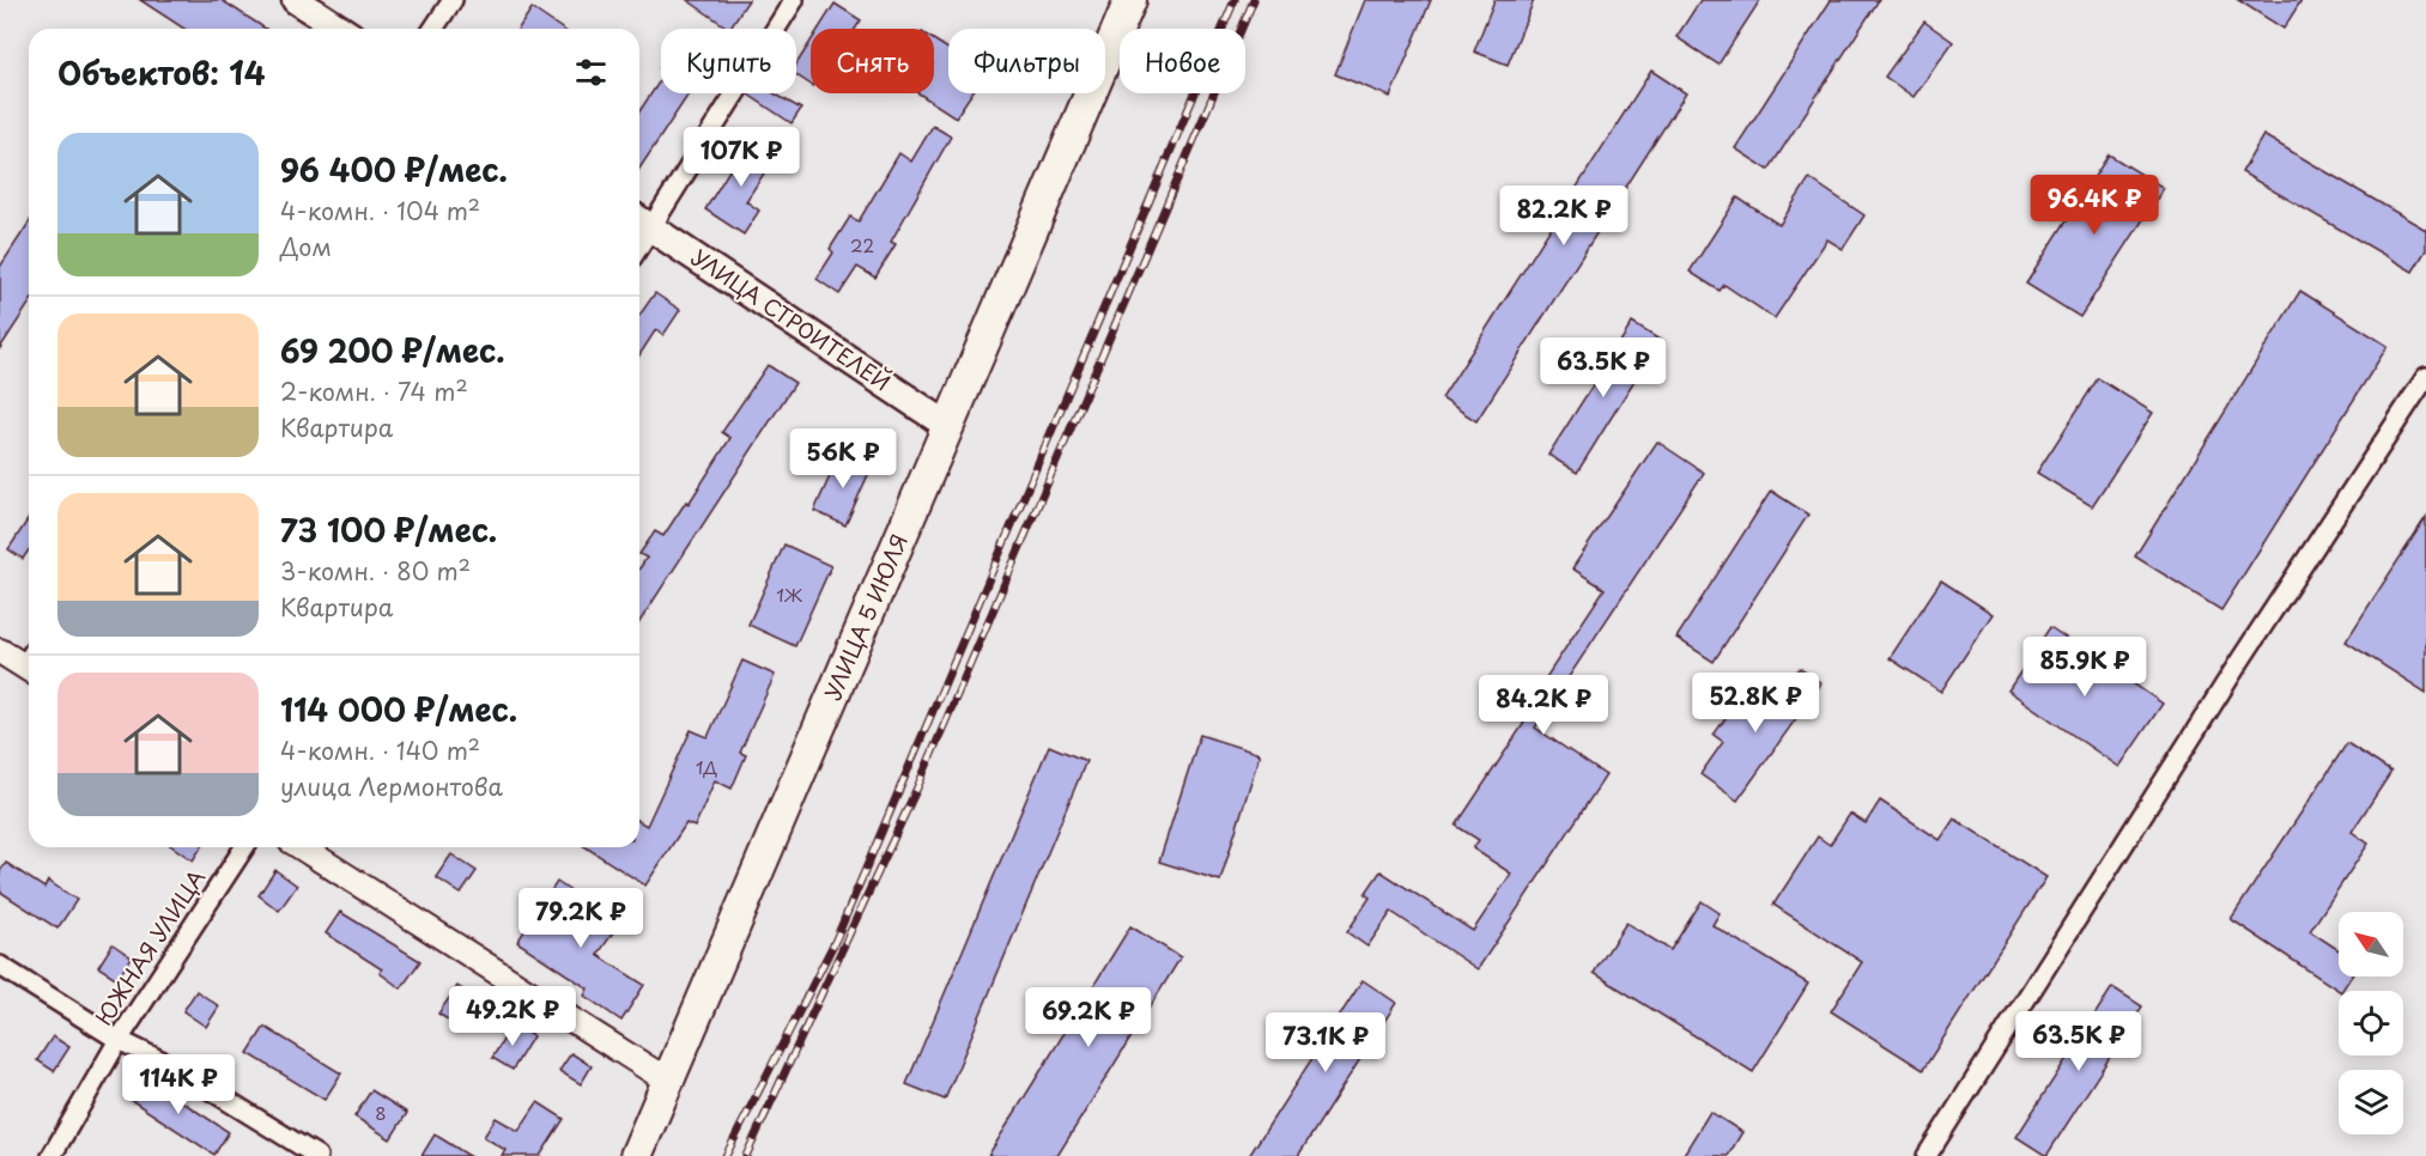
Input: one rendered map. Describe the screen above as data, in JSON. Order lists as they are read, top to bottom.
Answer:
{
  "streets": {
    "highway": ["УЛИЦА 5 ИЮЛЯ"],
    "main road": ["УЛИЦА СТРОИТЕЛЕЙ"],
    "street": ["ЮЖНАЯ УЛИЦА"]
  },
  "crossings": [
    ["УЛИЦА СТРОИТЕЛЕЙ", "УЛИЦА 5 ИЮЛЯ"]
  ],
  "house_numbers": [
    "22",
    "1Ж",
    "1Д",
    "8"
  ],
  "north": "top left",
  "page": {
    "chip": [
      "Купить",
      "Снять",
      "Фильтры",
      "Новое"
    ],
    "heading": "Объектов: 14",
    "list": [
      {
        "name": "96 400 ₽/мес.",
        "note": "4-комн. · 104 m² · Дом"
      },
      {
        "name": "69 200 ₽/мес.",
        "note": "2-комн. · 74 m² · Квартира"
      },
      {
        "name": "73 100 ₽/мес.",
        "note": "3-комн. · 80 m² · Квартира"
      },
      {
        "name": "114 000 ₽/мес.",
        "note": "4-комн. · 140 m² · улица Лермонтова"
      }
    ],
    "price": [
      "107K ₽",
      "96.4K ₽",
      "82.2K ₽",
      "63.5K ₽",
      "56K ₽",
      "85.9K ₽",
      "52.8K ₽",
      "84.2K ₽",
      "79.2K ₽",
      "49.2K ₽",
      "69.2K ₽",
      "63.5K ₽",
      "73.1K ₽",
      "114K ₽"
    ]
  }
}
